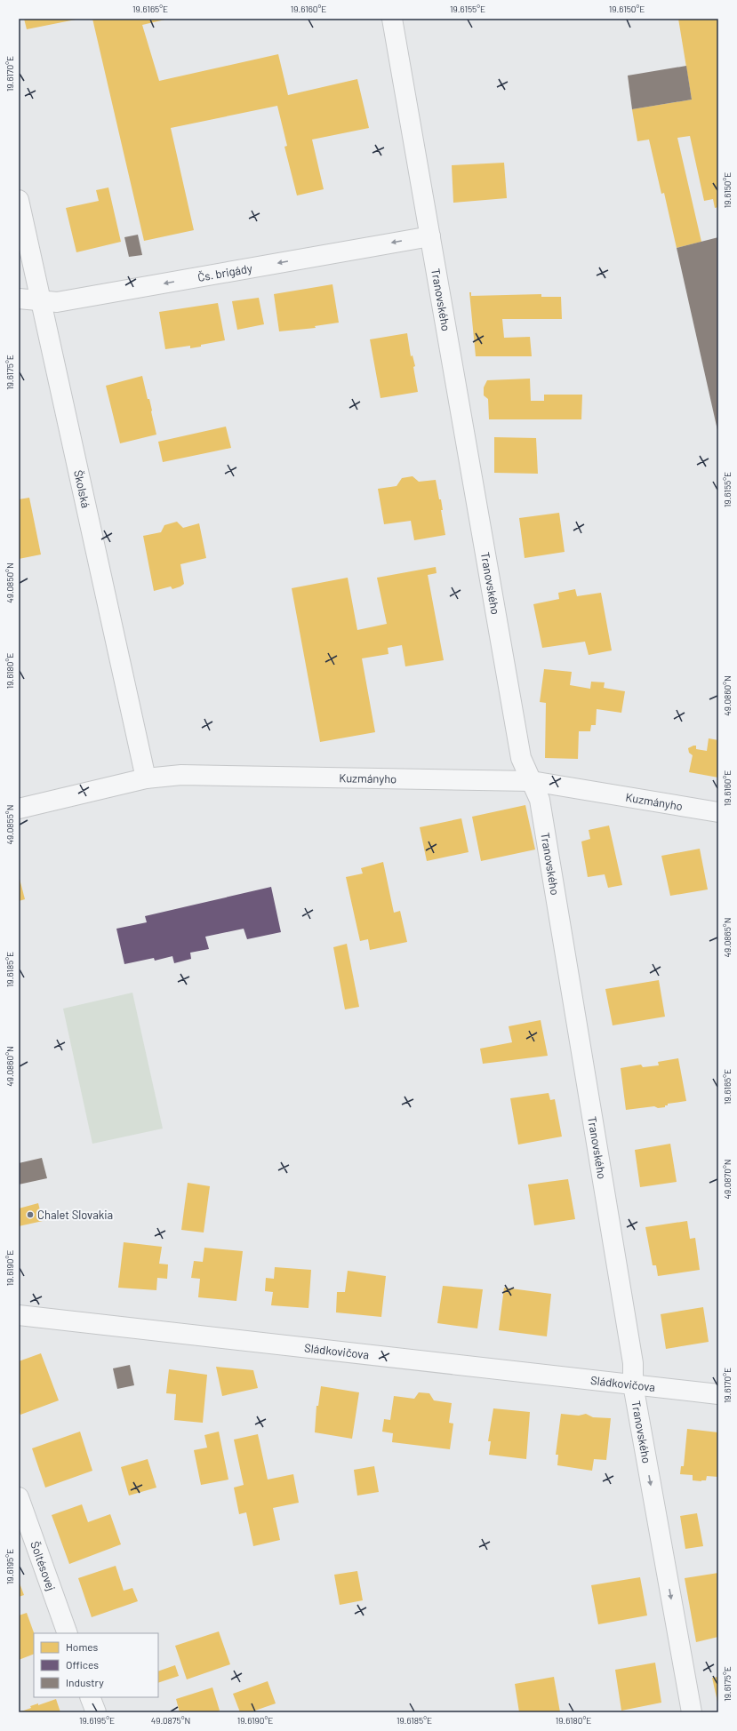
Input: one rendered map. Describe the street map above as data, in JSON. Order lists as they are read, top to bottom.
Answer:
{
  "streets": {
    "street": [
      "Čs. brigády",
      "Tranovského",
      "Školská",
      "Kuzmányho",
      "Sládkovičova",
      "Šoltésovej"
    ]
  },
  "crossings": [
    ["Čs. brigády", "Tranovského"],
    ["Čs. brigády", "Školská"],
    ["Tranovského", "Kuzmányho"],
    ["Tranovského", "Sládkovičova"],
    ["Školská", "Kuzmányho"]
  ],
  "one_way": ["Čs. brigády"],
  "places": ["Chalet Slovakia"],
  "legend": ["Homes", "Offices", "Industry"],
  "coordinates": [
    "19.6165°E",
    "19.6160°E",
    "19.6155°E",
    "19.6150°E",
    "19.6170°E",
    "19.6175°E",
    "49.0850°N",
    "19.6180°E",
    "49.0860°N",
    "49.0855°N",
    "49.0865°N",
    "19.6185°E",
    "49.0870°N",
    "19.6190°E",
    "19.6195°E",
    "49.0875°N"
  ]
}
